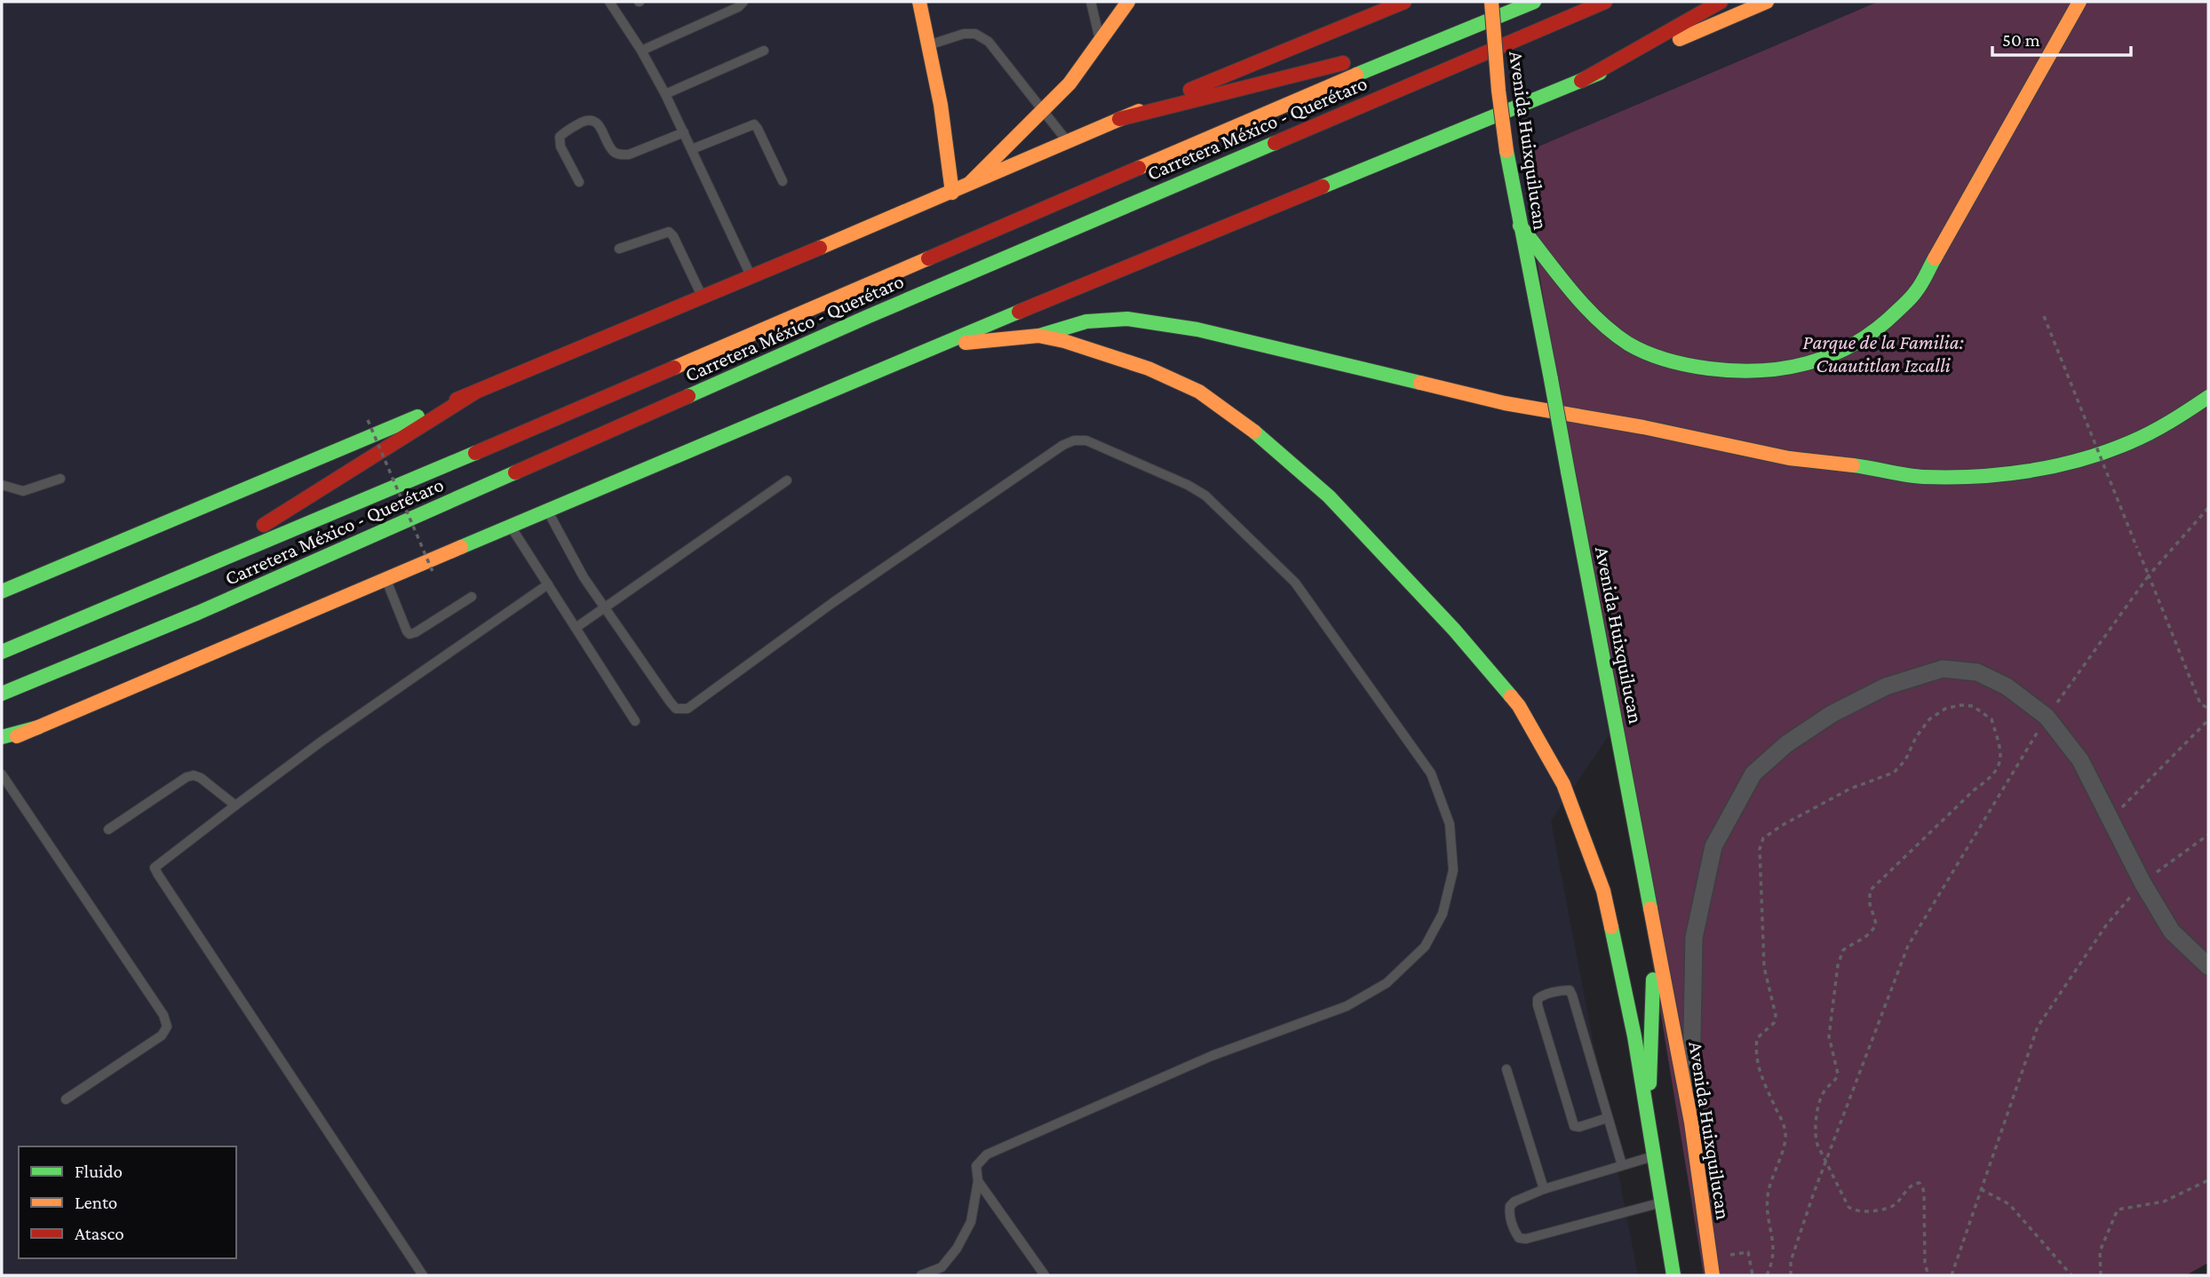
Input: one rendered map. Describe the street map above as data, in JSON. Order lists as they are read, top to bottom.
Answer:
{
  "streets": {
    "main road": ["Carretera México - Querétaro", "Avenida Huixquilucan"]
  },
  "parks": ["Parque de la Familia: Cuautitlan Izcalli"],
  "legend": ["Fluido", "Lento", "Atasco"],
  "scale_bar": "50 m"
}
